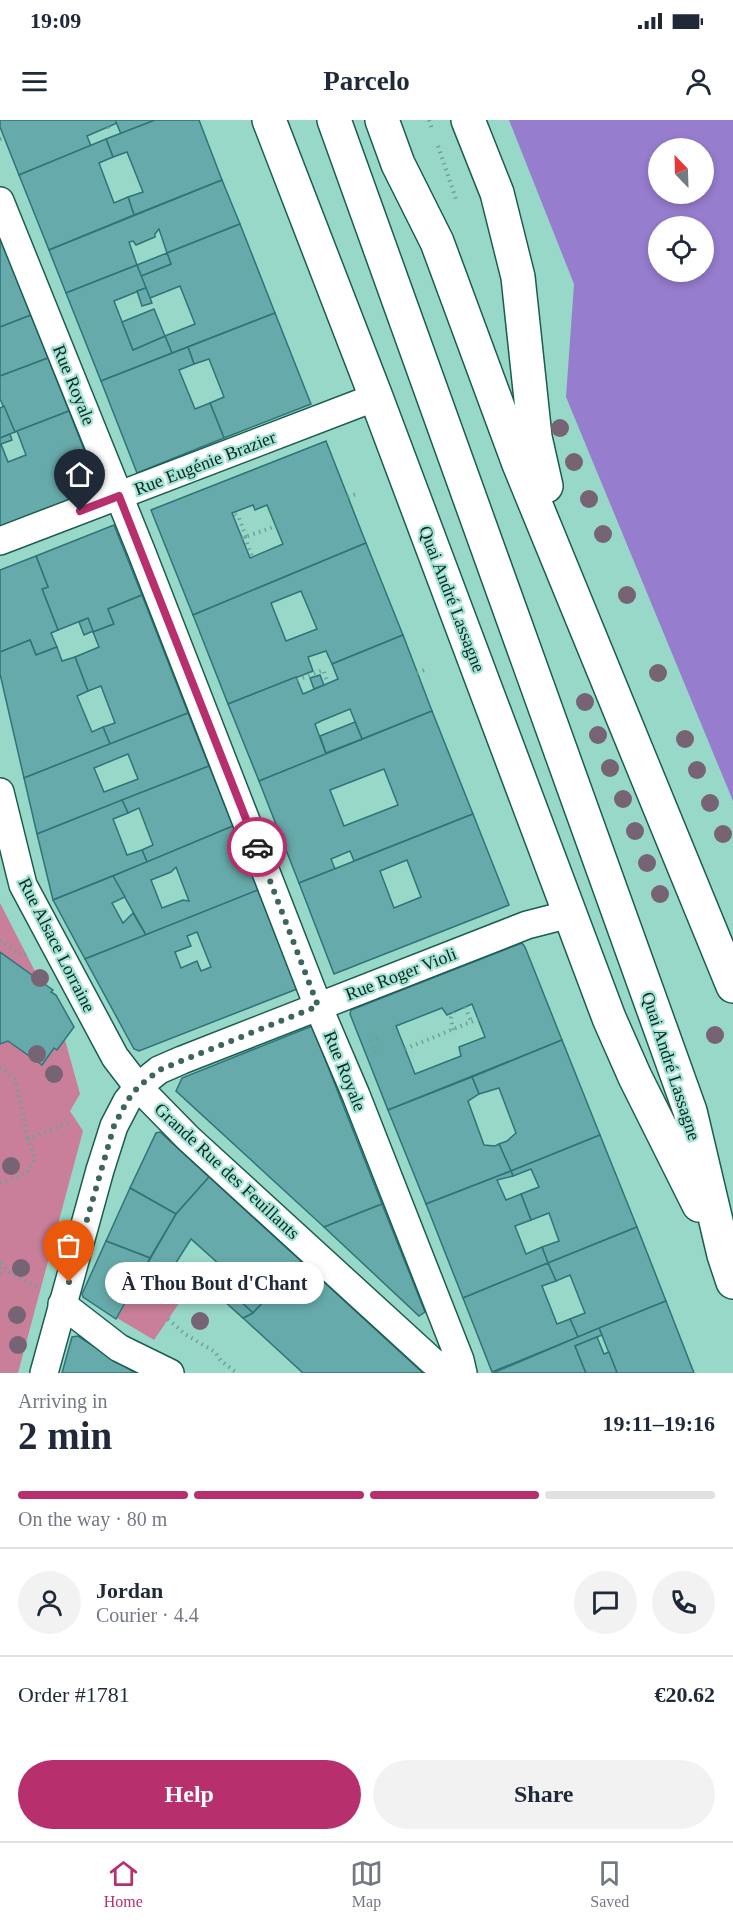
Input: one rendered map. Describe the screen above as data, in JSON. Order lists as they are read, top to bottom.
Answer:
{
  "streets": {
    "main road": ["Quai André Lassagne"],
    "street": [
      "Rue Royale",
      "Rue Eugénie Brazier",
      "Rue Alsace Lorraine",
      "Rue Roger Violi",
      "Grande Rue des Feuillants"
    ]
  },
  "crossings": [
    ["Rue Royale", "Rue Eugénie Brazier"],
    ["Rue Royale", "Rue Roger Violi"],
    ["Rue Eugénie Brazier", "Quai André Lassagne"],
    ["Quai André Lassagne", "Rue Roger Violi"],
    ["Rue Alsace Lorraine", "Rue Roger Violi"],
    ["Rue Alsace Lorraine", "Grande Rue des Feuillants"],
    ["Rue Roger Violi", "Grande Rue des Feuillants"]
  ],
  "places": ["À Thou Bout d'Chant"],
  "north": "top left",
  "page": {
    "status": "19:09",
    "header": "Parcelo",
    "bubble": "À Thou Bout d'Chant",
    "heading": ["2 min", "Arriving in", "19:11–19:16"],
    "panel": [
      "Jordan",
      "Courier · 4.4",
      "Order #1781",
      "€20.62"
    ],
    "bar": "On the way · 80 m",
    "buttons": ["Help", "Share"],
    "tabs": ["Home", "Map", "Saved"]
  }
}
